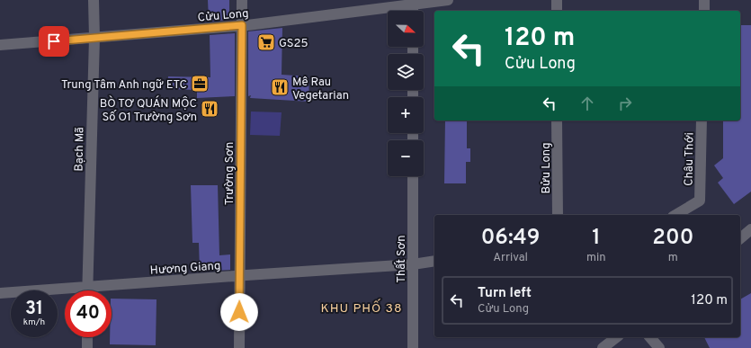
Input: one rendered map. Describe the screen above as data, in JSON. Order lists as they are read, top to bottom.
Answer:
{
  "streets": {
    "street": [
      "Cửu Long",
      "Bạch Mã",
      "Châu Thới",
      "Bửu Long",
      "Trường Sơn",
      "Thất Sơn",
      "Hương Giang"
    ]
  },
  "crossings": [
    ["Cửu Long", "Bạch Mã"],
    ["Cửu Long", "Trường Sơn"],
    ["Bạch Mã", "Hương Giang"],
    ["Trường Sơn", "Hương Giang"],
    ["Thất Sơn", "Hương Giang"]
  ],
  "districts": ["KHU PHỐ 38"],
  "places": {
    "supermarket": ["GS25"],
    "office": ["Trung Tâm Anh ngữ ETC"],
    "restaurant": ["Mê Rau Vegetarian", "BÒ TƠ QUÁN MỘC Số O1 Trường Sơn"]
  },
  "north": "right",
  "page": {
    "map_buttons": ["+", "−"],
    "turn": ["120 m", "Cửu Long"],
    "eta": [
      "06:49",
      "Arrival",
      "1",
      "min",
      "200",
      "m"
    ],
    "list": [
      {
        "name": "Turn left",
        "note": "Cửu Long",
        "value": "120 m"
      }
    ],
    "speed": "31 km/h",
    "limit": "40"
  }
}
